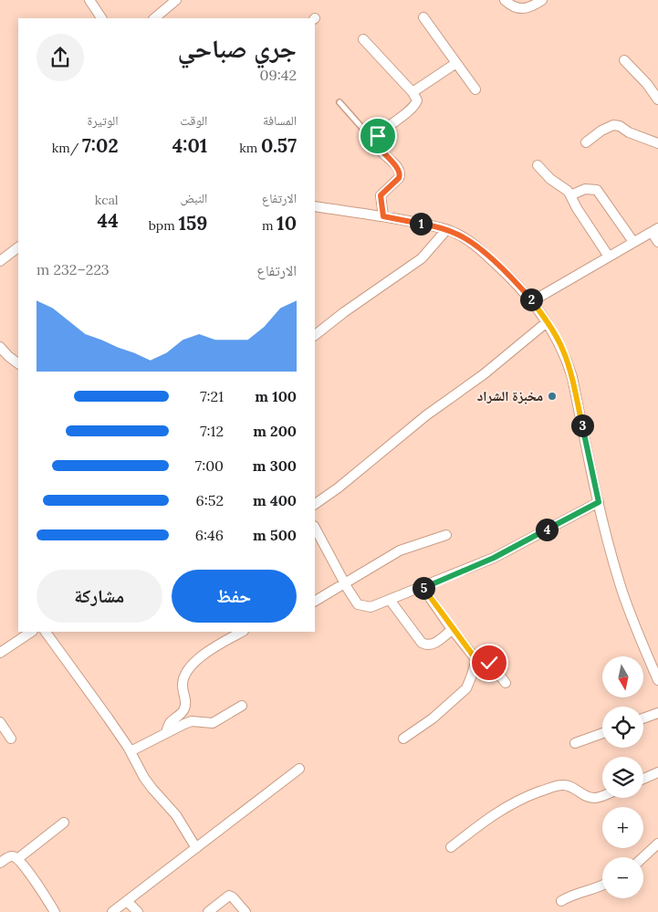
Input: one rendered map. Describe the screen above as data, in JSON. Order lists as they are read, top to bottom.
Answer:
{
  "places": ["مخبزة الشراد"],
  "north": "bottom",
  "page": {
    "heading": ["جري صباحي", "09:42"],
    "stats": [
      ["المسافة", "0.57 km"],
      ["الوقت", "4:01"],
      ["الوتيرة", "7:02 /km"],
      ["الارتفاع", "10 m"],
      ["النبض", "159 bpm"],
      ["kcal", "44"]
    ],
    "pins": [
      "1",
      "2",
      "3",
      "4",
      "5"
    ],
    "chart": ["الارتفاع", "223–232 m"],
    "list": [
      {
        "name": "100 m",
        "note": "7:21"
      },
      {
        "name": "200 m",
        "note": "7:12"
      },
      {
        "name": "300 m",
        "note": "7:00"
      },
      {
        "name": "400 m",
        "note": "6:52"
      },
      {
        "name": "500 m",
        "note": "6:46"
      }
    ],
    "buttons": ["حفظ", "مشاركة"],
    "map_buttons": ["+", "−"]
  }
}
